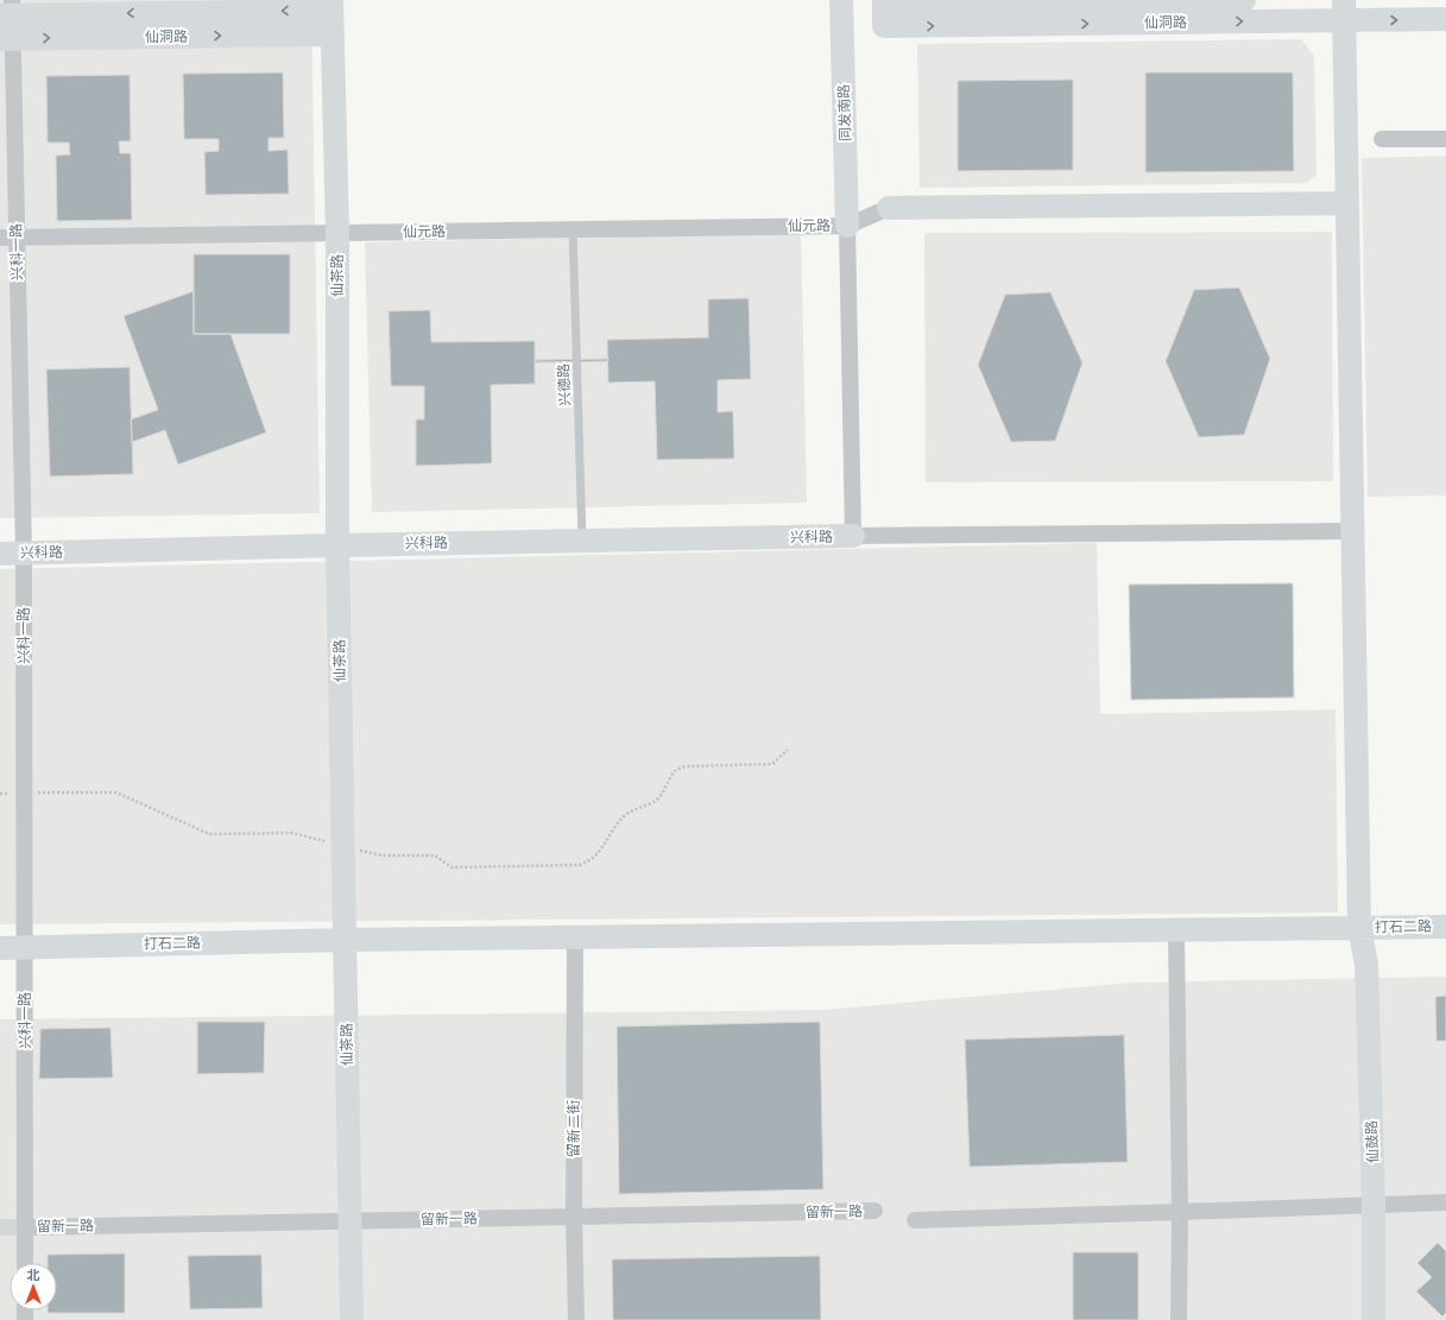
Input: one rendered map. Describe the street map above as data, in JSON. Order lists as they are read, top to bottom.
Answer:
{
  "streets": {
    "street": [
      "仙洞路",
      "同发南路",
      "仙元路",
      "兴科一路",
      "仙茶路",
      "兴科路",
      "打石二路",
      "留新二街",
      "仙鼓路",
      "留新一路"
    ],
    "lane": ["兴德路"]
  },
  "crossings": [
    ["仙洞路", "兴科一路"],
    ["仙洞路", "仙茶路"],
    ["仙洞路", "仙鼓路"],
    ["同发南路", "仙元路"],
    ["仙元路", "兴科一路"],
    ["仙元路", "仙茶路"],
    ["仙元路", "兴德路"],
    ["兴科一路", "兴科路"],
    ["兴科一路", "打石二路"],
    ["兴科一路", "留新一路"],
    ["仙茶路", "兴科路"],
    ["仙茶路", "打石二路"],
    ["仙茶路", "留新一路"],
    ["兴德路", "兴科路"],
    ["打石二路", "留新二街"],
    ["打石二路", "仙鼓路"],
    ["留新二街", "留新一路"]
  ],
  "north": "top"
}
